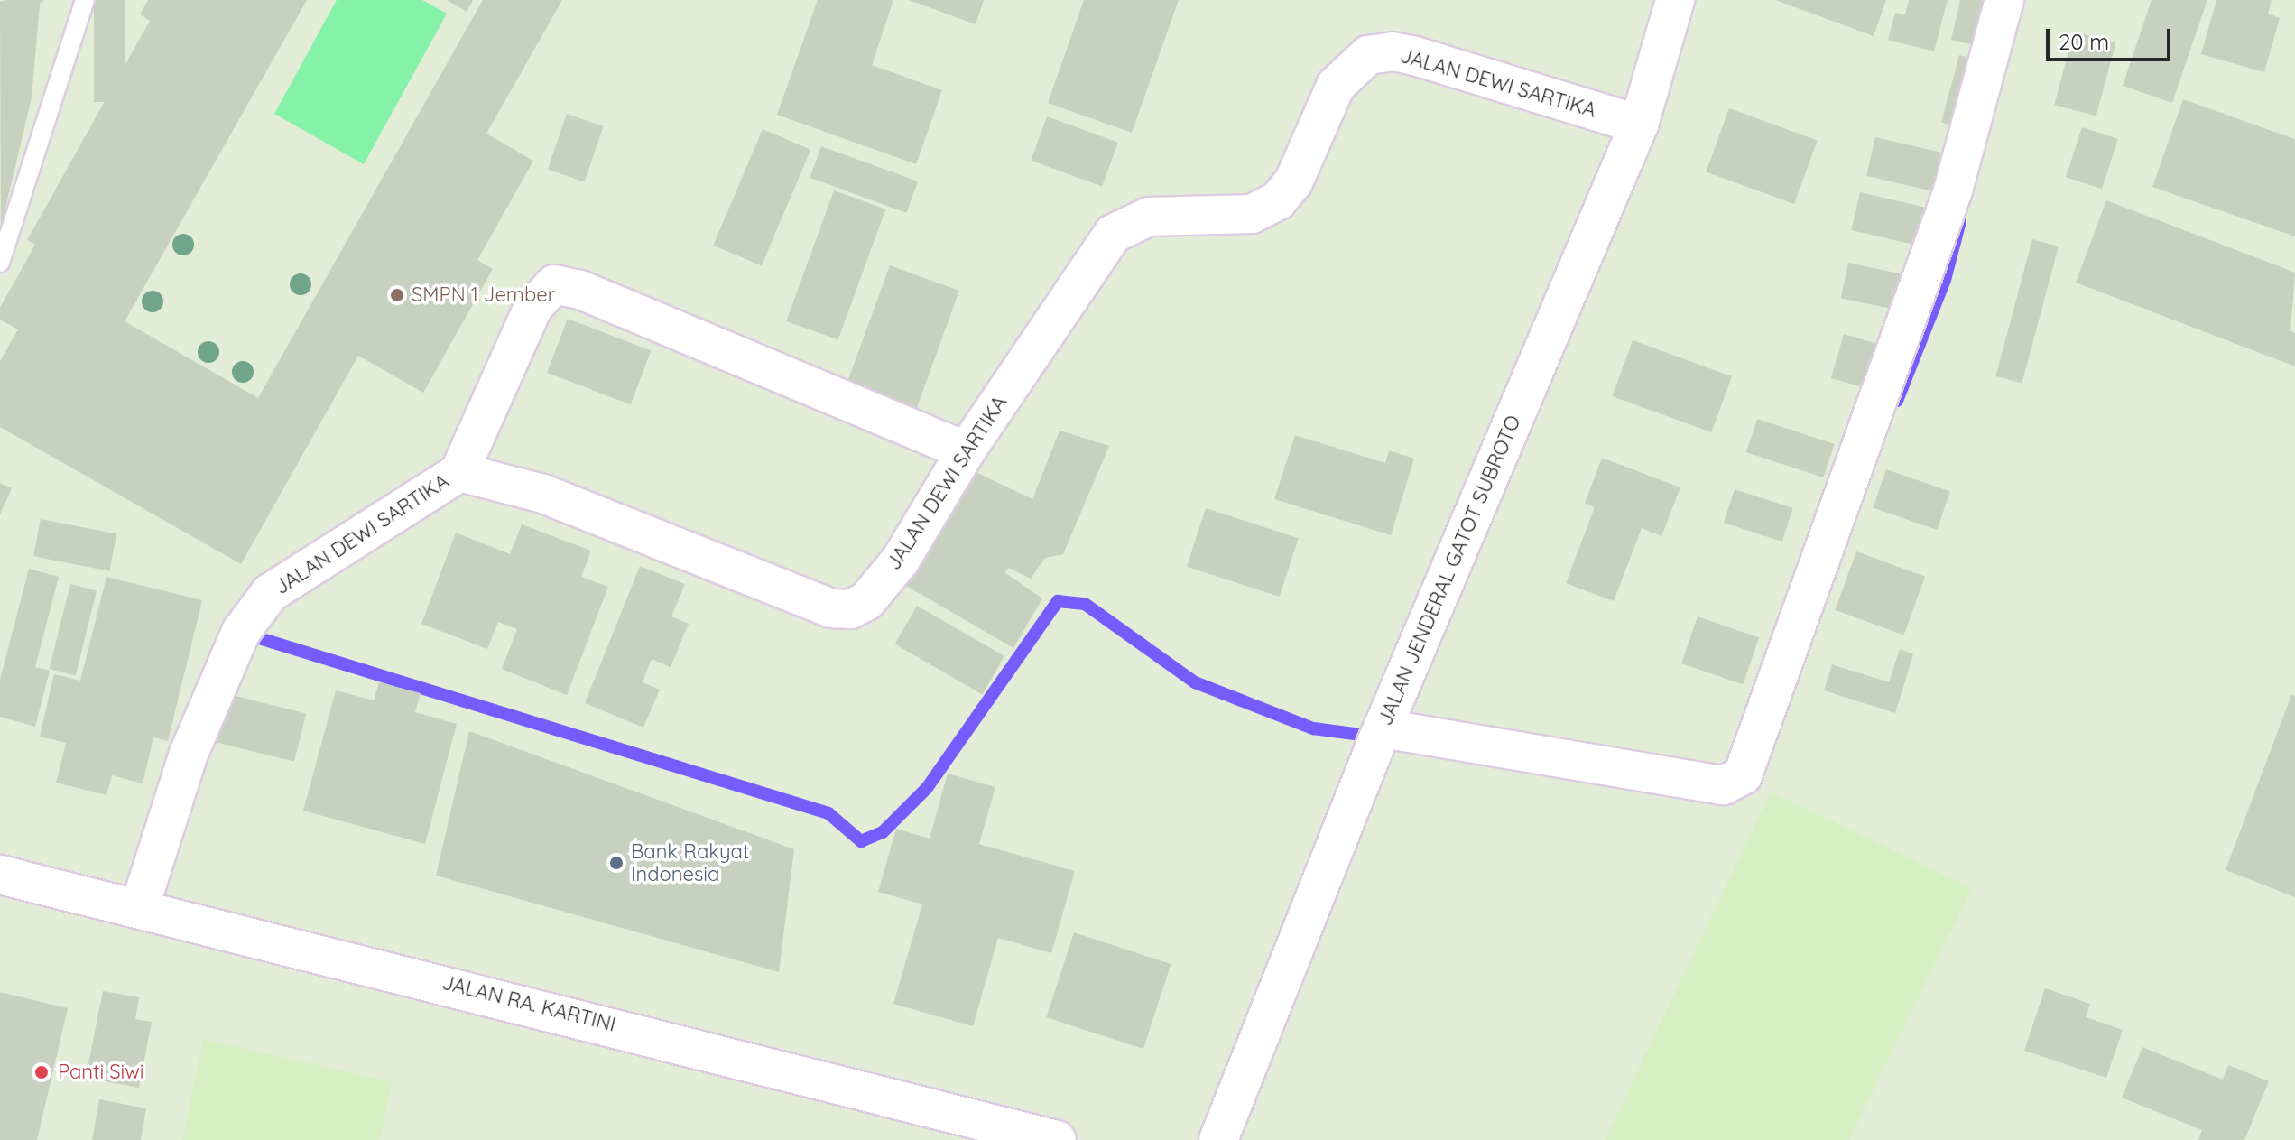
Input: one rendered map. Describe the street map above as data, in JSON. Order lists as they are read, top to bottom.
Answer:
{
  "streets": {
    "street": ["JALAN DEWI SARTIKA", "JALAN JENDERAL GATOT SUBROTO", "JALAN RA. KARTINI"]
  },
  "crossings": [
    ["JALAN DEWI SARTIKA", "JALAN JENDERAL GATOT SUBROTO"],
    ["JALAN DEWI SARTIKA", "JALAN RA. KARTINI"]
  ],
  "places": ["SMPN 1 Jember", "Bank Rakyat Indonesia", "Panti Siwi"],
  "scale_bar": "20 m"
}
